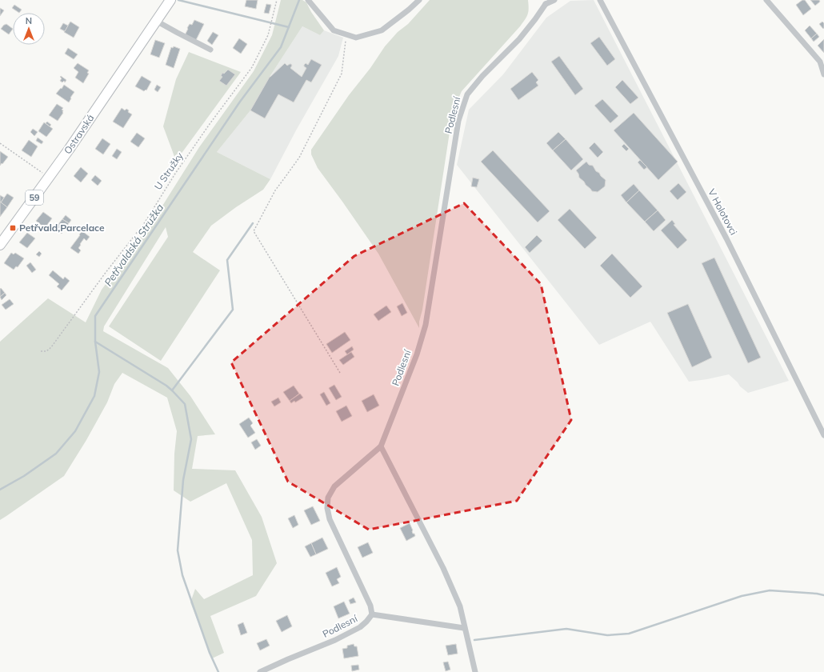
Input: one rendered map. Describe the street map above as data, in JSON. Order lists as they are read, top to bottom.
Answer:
{
  "streets": {
    "main road": ["Ostravská", "59"],
    "street": ["Podlesní", "V Holotovci"],
    "path": ["U Stružky"]
  },
  "water": ["Petřvaldská Stružka"],
  "places": {
    "transit": ["Petřvald,Parcelace"]
  },
  "north": "top"
}
